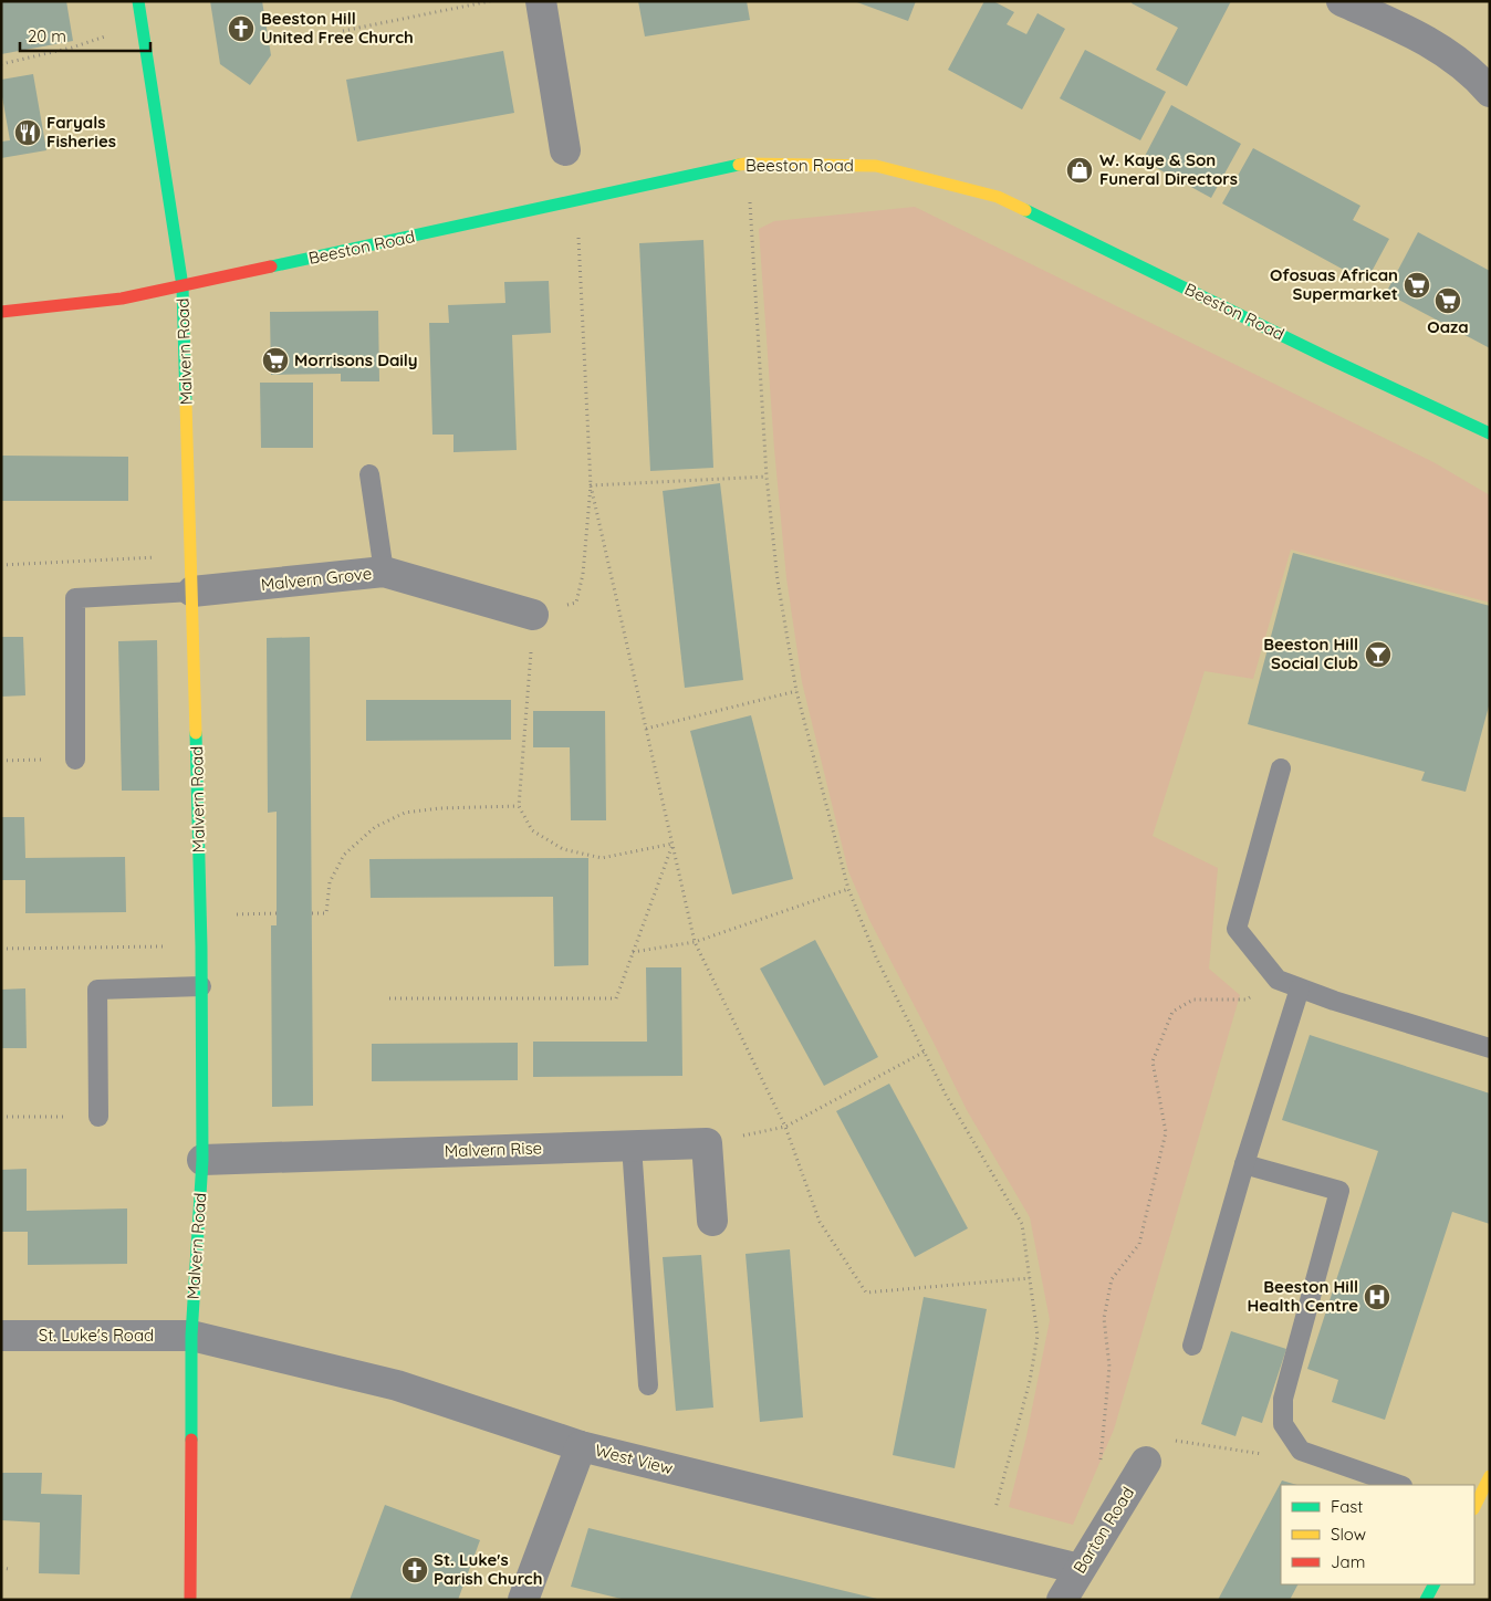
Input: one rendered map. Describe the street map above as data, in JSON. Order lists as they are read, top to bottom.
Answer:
{
  "streets": {
    "street": [
      "Beeston Road",
      "Malvern Road",
      "Malvern Grove",
      "Malvern Rise",
      "St. Luke's Road",
      "West View",
      "Barton Road"
    ]
  },
  "crossings": [
    ["Beeston Road", "Malvern Road"],
    ["Malvern Road", "Malvern Grove"],
    ["Malvern Road", "Malvern Rise"],
    ["Malvern Road", "St. Luke's Road"],
    ["Malvern Road", "West View"],
    ["St. Luke's Road", "West View"],
    ["West View", "Barton Road"]
  ],
  "places": {
    "church": ["Beeston Hill United Free Church", "St. Luke's Parish Church"],
    "restaurant": ["Faryals Fisheries"],
    "shop": ["W. Kaye & Son Funeral Directors"],
    "supermarket": ["Ofosuas African Supermarket", "Oaza", "Morrisons Daily"],
    "bar": ["Beeston Hill Social Club"],
    "hospital": ["Beeston Hill Health Centre"]
  },
  "legend": ["Fast", "Slow", "Jam"],
  "scale_bar": "20 m"
}
